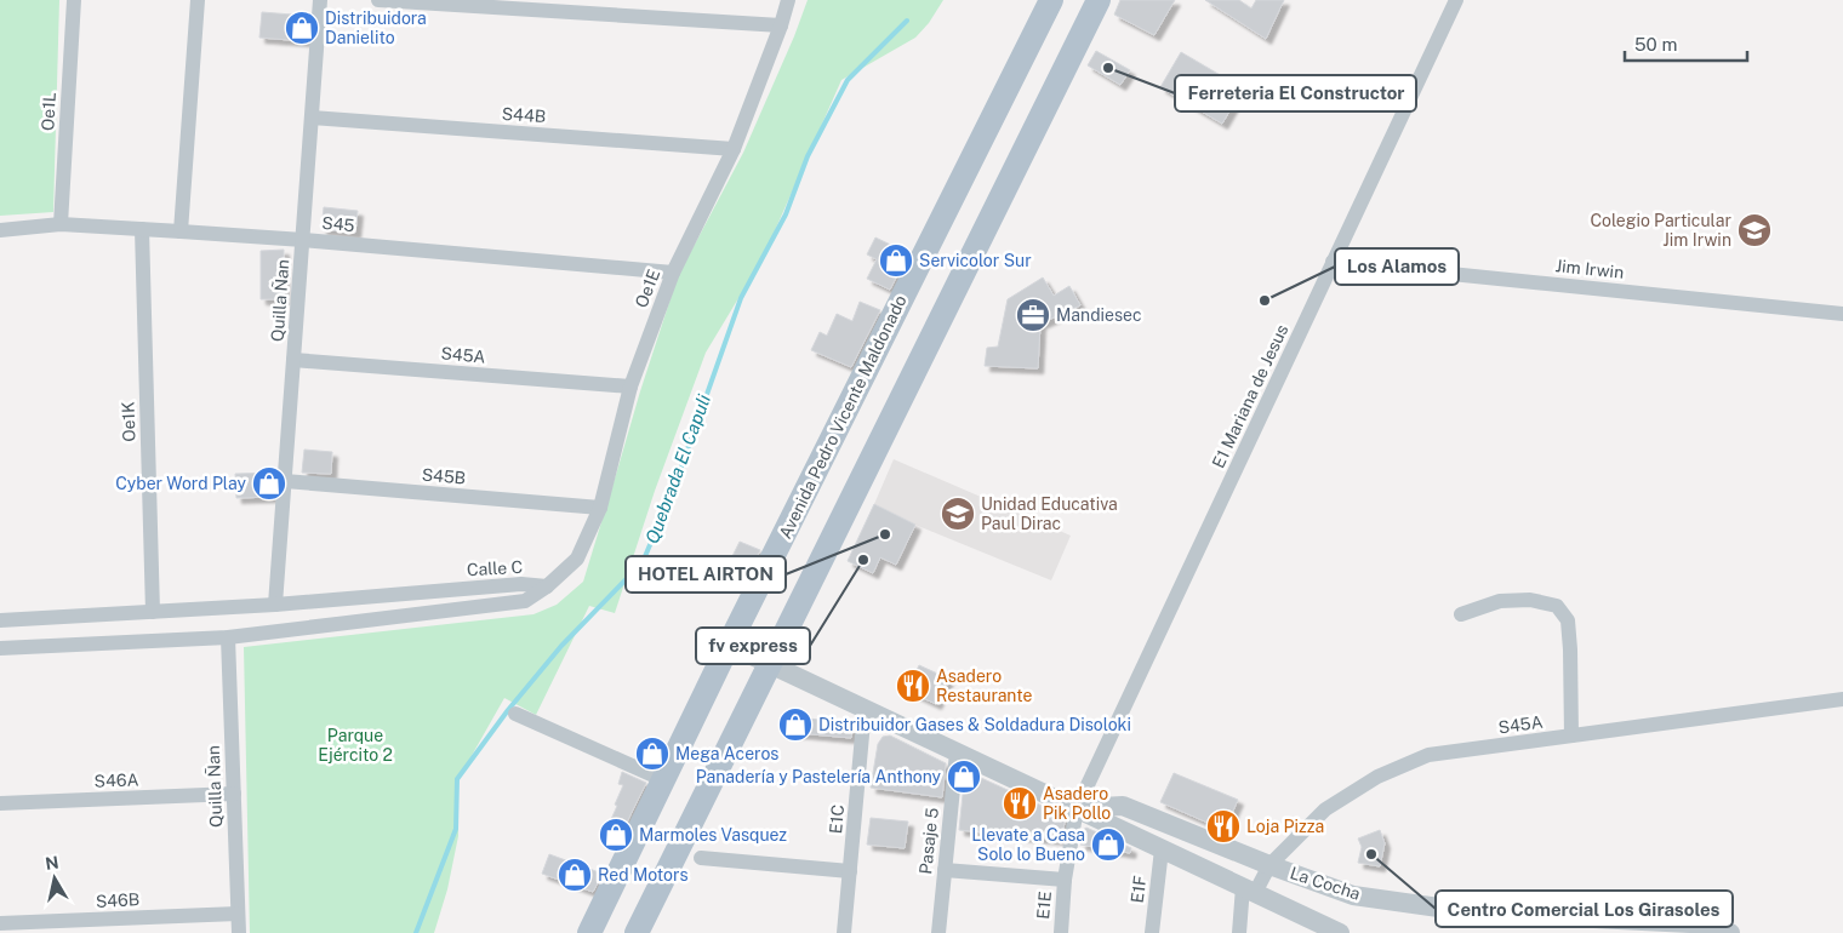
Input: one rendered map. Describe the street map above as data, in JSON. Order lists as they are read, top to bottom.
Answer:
{
  "streets": {
    "main road": ["Avenida Pedro Vicente Maldonado"],
    "street": [
      "Oe1L",
      "S44B",
      "S45",
      "Jim Irwin",
      "Oe1E",
      "Quilla Ñan",
      "S45A",
      "E1 Mariana de Jesus",
      "Oe1K",
      "S45B",
      "Calle C",
      "S46A",
      "E1C",
      "Pasaje 5",
      "La Cocha",
      "E1F",
      "S46B",
      "E1E"
    ]
  },
  "crossings": [
    ["Oe1L", "S45"],
    ["S44B", "Oe1E"],
    ["S44B", "Quilla Ñan"],
    ["S45", "Oe1E"],
    ["S45", "Quilla Ñan"],
    ["S45", "Oe1K"],
    ["Jim Irwin", "E1 Mariana de Jesus"],
    ["Oe1E", "S45A"],
    ["Oe1E", "S45B"],
    ["Oe1E", "Calle C"],
    ["Quilla Ñan", "S45A"],
    ["Quilla Ñan", "S45B"],
    ["Quilla Ñan", "Calle C"],
    ["Quilla Ñan", "S46A"],
    ["Quilla Ñan", "S46B"],
    ["S45A", "La Cocha"],
    ["E1 Mariana de Jesus", "La Cocha"],
    ["E1 Mariana de Jesus", "E1E"],
    ["Avenida Pedro Vicente Maldonado", "La Cocha"],
    ["Oe1K", "Calle C"],
    ["E1C", "La Cocha"],
    ["Pasaje 5", "La Cocha"],
    ["La Cocha", "E1F"],
    ["La Cocha", "E1E"]
  ],
  "water": ["Quebrada El Capuli"],
  "parks": ["Parque Ejército 2"],
  "places": {
    "shop": [
      "Distribuidora Danielito",
      "Servicolor Sur",
      "Cyber Word Play",
      "Distribuidor Gases & Soldadura Disoloki",
      "Mega Aceros",
      "Panadería y Pastelería Anthony",
      "Marmoles Vasquez",
      "Llevate a Casa Solo lo Bueno",
      "Red Motors"
    ],
    "other": [
      "Ferreteria El Constructor",
      "Los Alamos",
      "HOTEL AIRTON",
      "fv express",
      "Centro Comercial Los Girasoles"
    ],
    "school or university": ["Colegio Particular Jim Irwin", "Unidad Educativa Paul Dirac"],
    "office": ["Mandiesec"],
    "restaurant": ["Asadero Restaurante", "Asadero Pik Pollo", "Loja Pizza"]
  },
  "scale_bar": "50 m",
  "north": "top"
}
